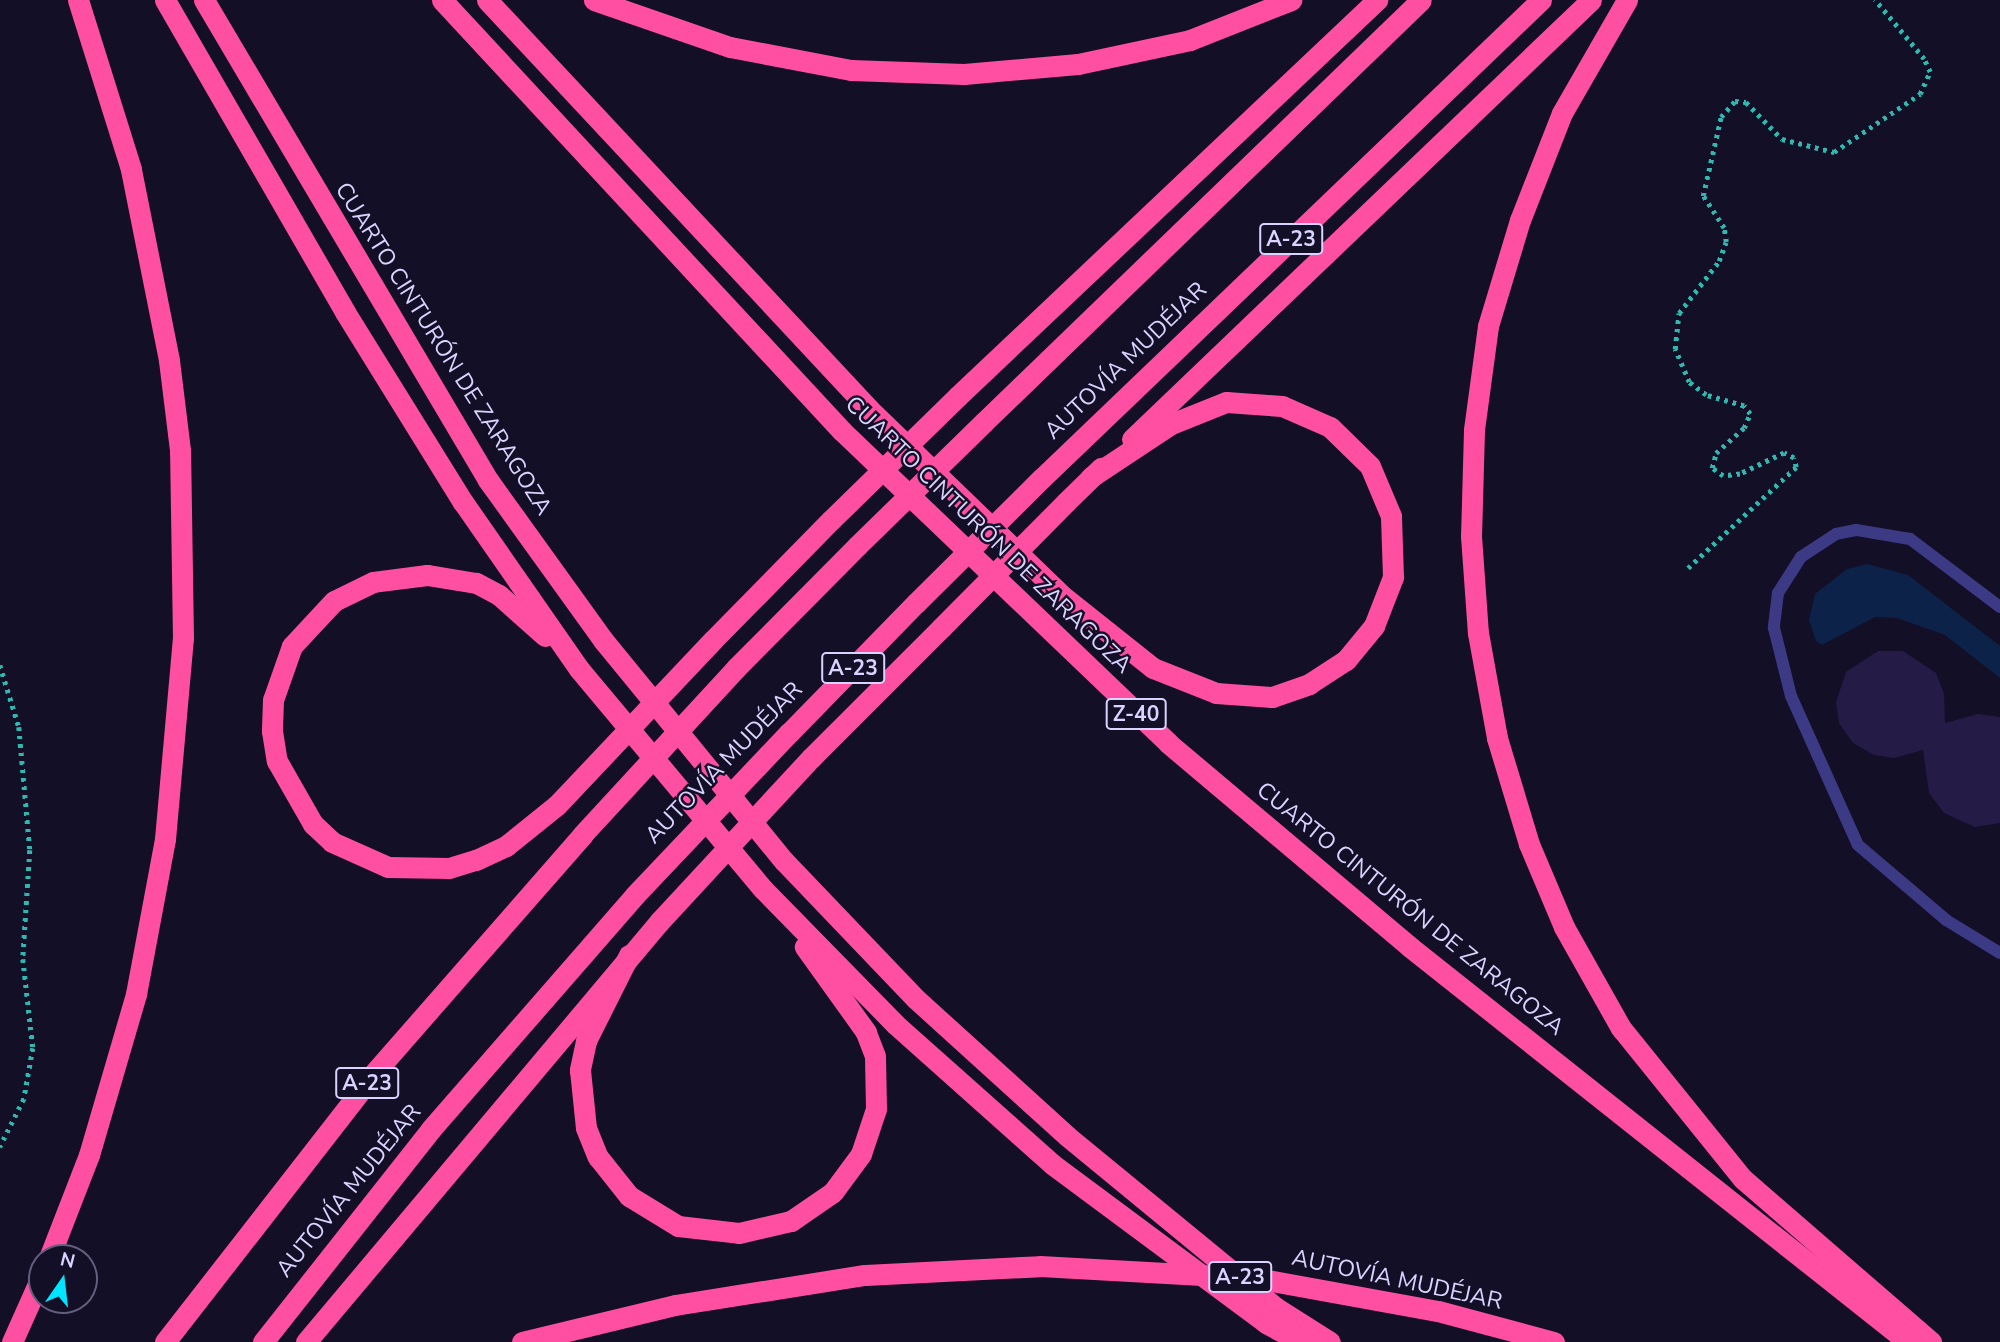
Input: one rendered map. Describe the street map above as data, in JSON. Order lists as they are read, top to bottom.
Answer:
{
  "streets": {
    "highway": [
      "A-23",
      "CUARTO CINTURÓN DE ZARAGOZA",
      "AUTOVÍA MUDÉJAR",
      "Z-40"
    ]
  },
  "north": "top"
}
